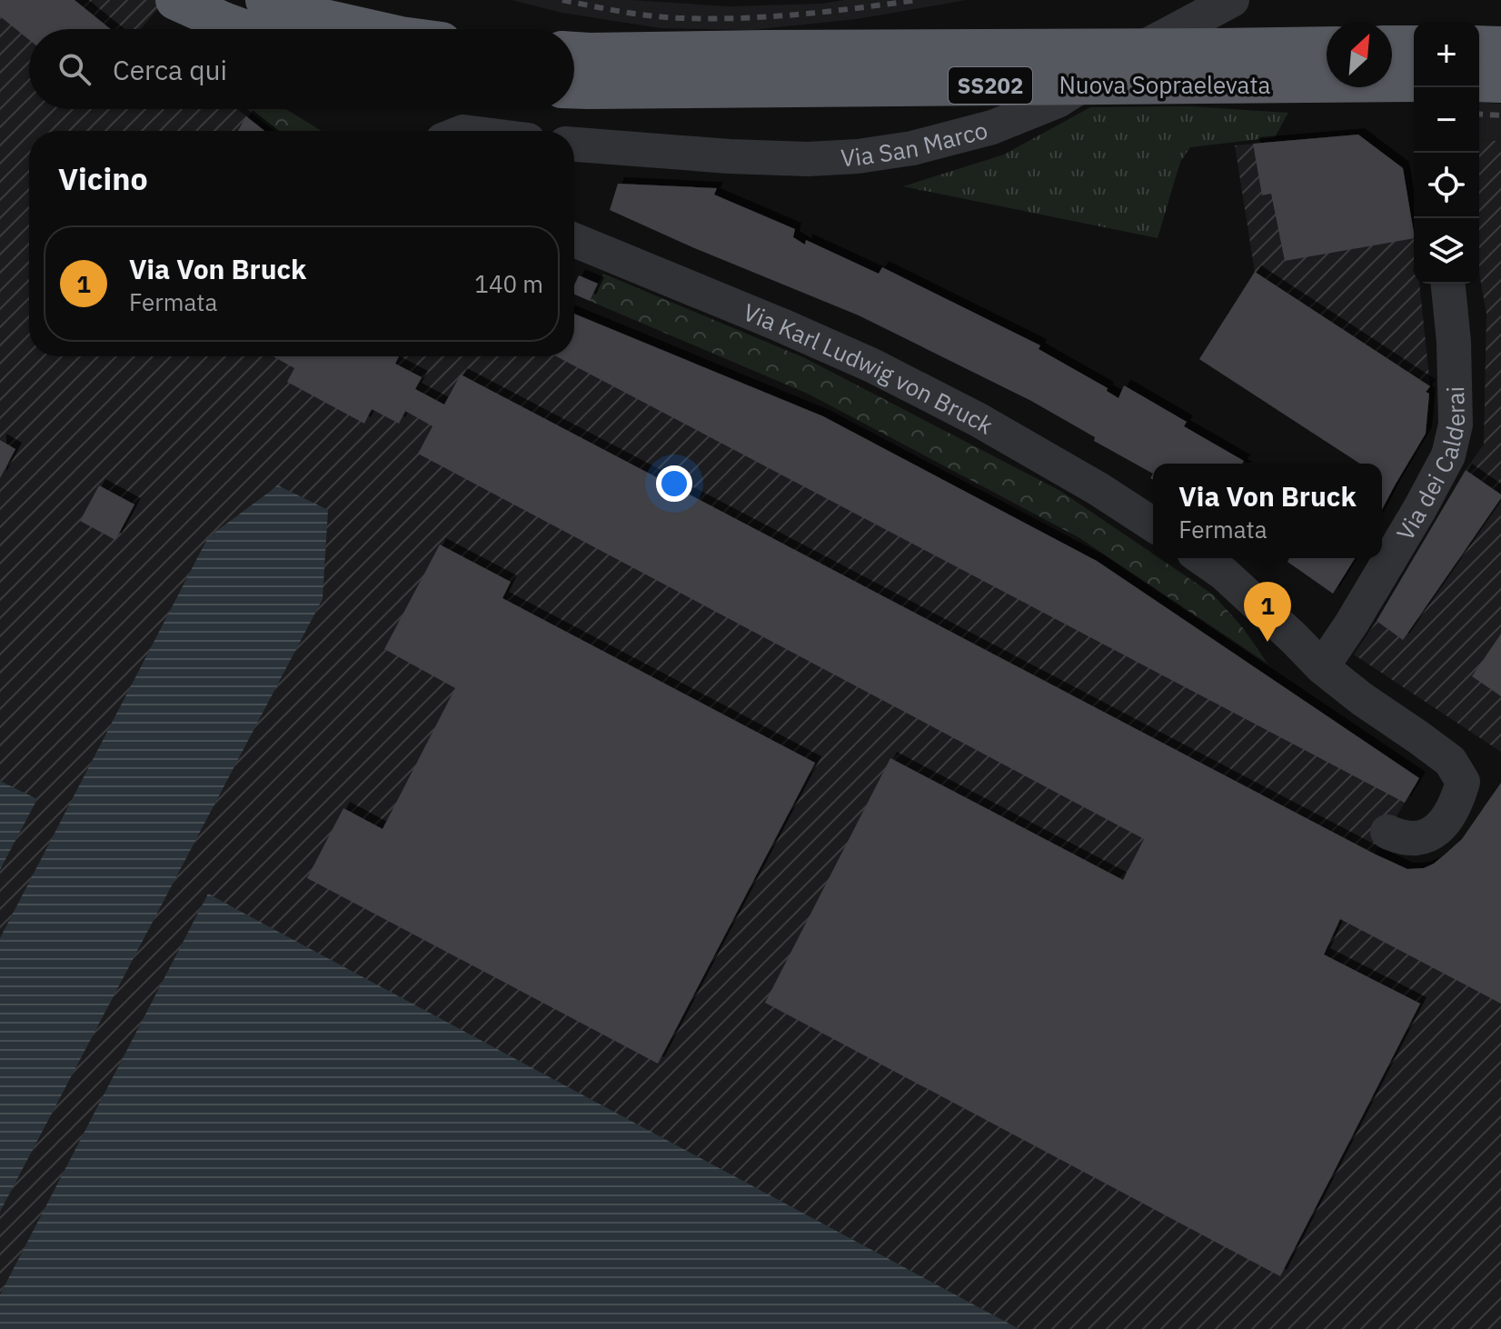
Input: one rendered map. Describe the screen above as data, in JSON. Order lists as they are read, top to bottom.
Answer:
{
  "streets": {
    "highway": ["Nuova Sopraelevata", "SS202"],
    "street": ["Via San Marco", "Via Karl Ludwig von Bruck", "Via dei Calderai"]
  },
  "north": "top right",
  "page": {
    "map_buttons": ["+", "−"],
    "search": "Cerca qui",
    "heading": "Vicino",
    "list": [
      {
        "mark": "1",
        "name": "Via Von Bruck",
        "note": "Fermata",
        "value": "140 m"
      }
    ],
    "popup": ["Via Von Bruck", "Fermata"],
    "pins": "1"
  }
}
